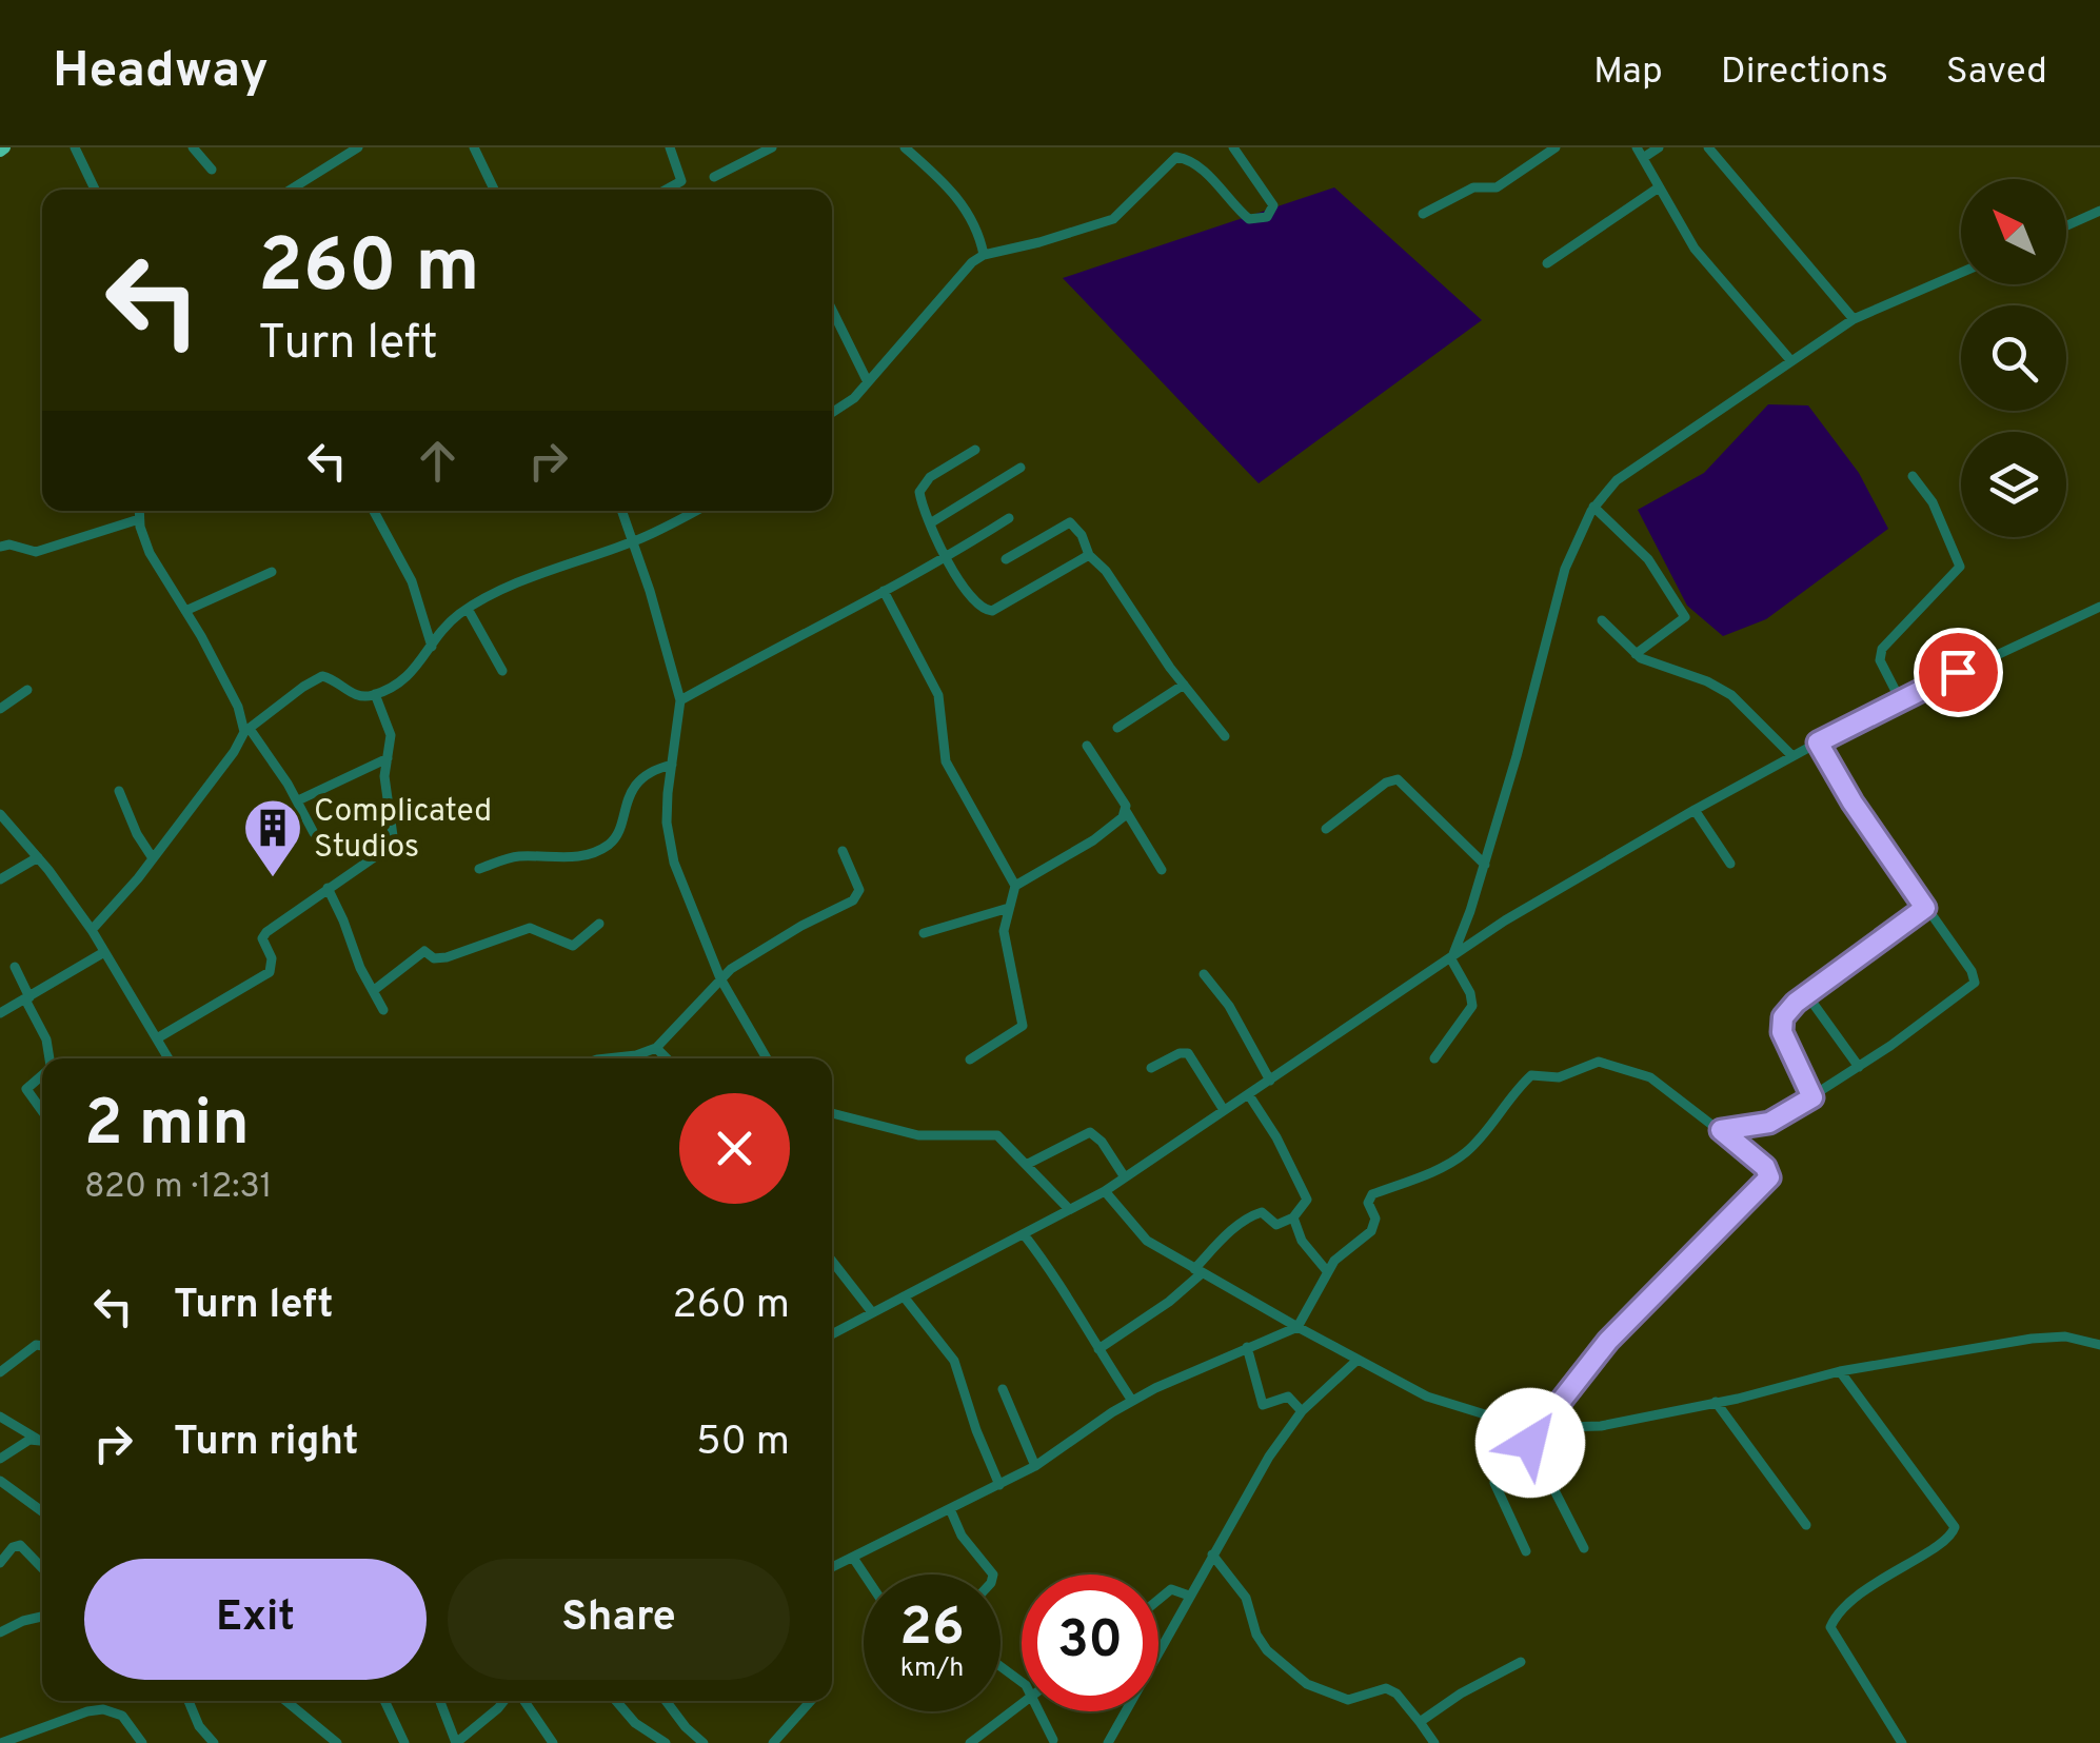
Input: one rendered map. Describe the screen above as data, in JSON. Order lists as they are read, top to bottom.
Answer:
{
  "places": {
    "building": ["Complicated Studios"]
  },
  "north": "top left",
  "page": {
    "header": "Headway",
    "nav": ["Map", "Directions", "Saved"],
    "turn": ["260 m", "Turn left"],
    "heading": ["2 min", "820 m · 12:31"],
    "list": [
      {
        "name": "Turn left",
        "value": "260 m"
      },
      {
        "name": "Turn right",
        "value": "50 m"
      }
    ],
    "buttons": ["Exit", "Share"],
    "speed": "26 km/h",
    "limit": "30"
  }
}
